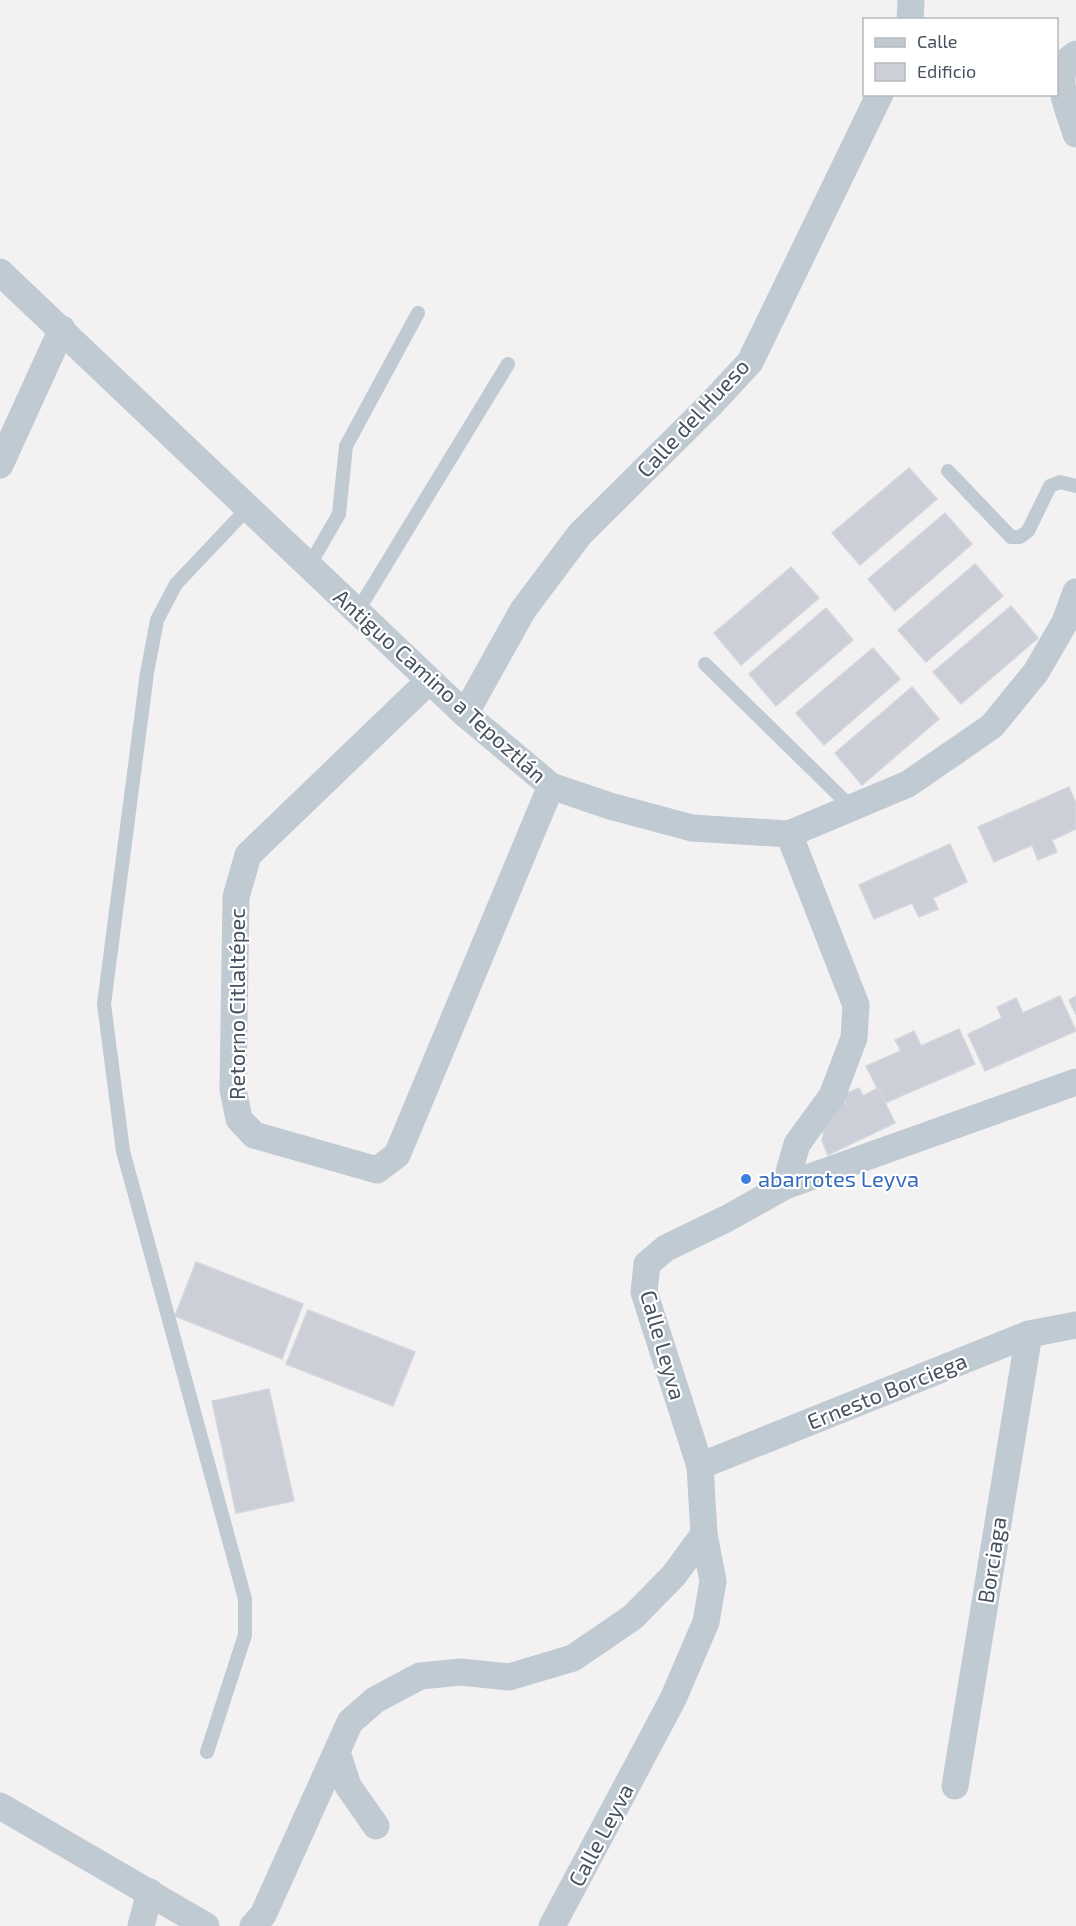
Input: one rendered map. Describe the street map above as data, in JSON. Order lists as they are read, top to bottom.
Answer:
{
  "streets": {
    "street": [
      "Calle del Hueso",
      "Antiguo Camino a Tepoztlán",
      "Retorno Citlaltépec",
      "Calle Leyva",
      "Ernesto Borciega",
      "Borciaga"
    ]
  },
  "crossings": [
    ["Calle del Hueso", "Antiguo Camino a Tepoztlán"],
    ["Antiguo Camino a Tepoztlán", "Retorno Citlaltépec"],
    ["Calle Leyva", "Ernesto Borciega"],
    ["Ernesto Borciega", "Borciaga"]
  ],
  "places": ["abarrotes Leyva"],
  "legend": ["Calle", "Edificio"]
}
